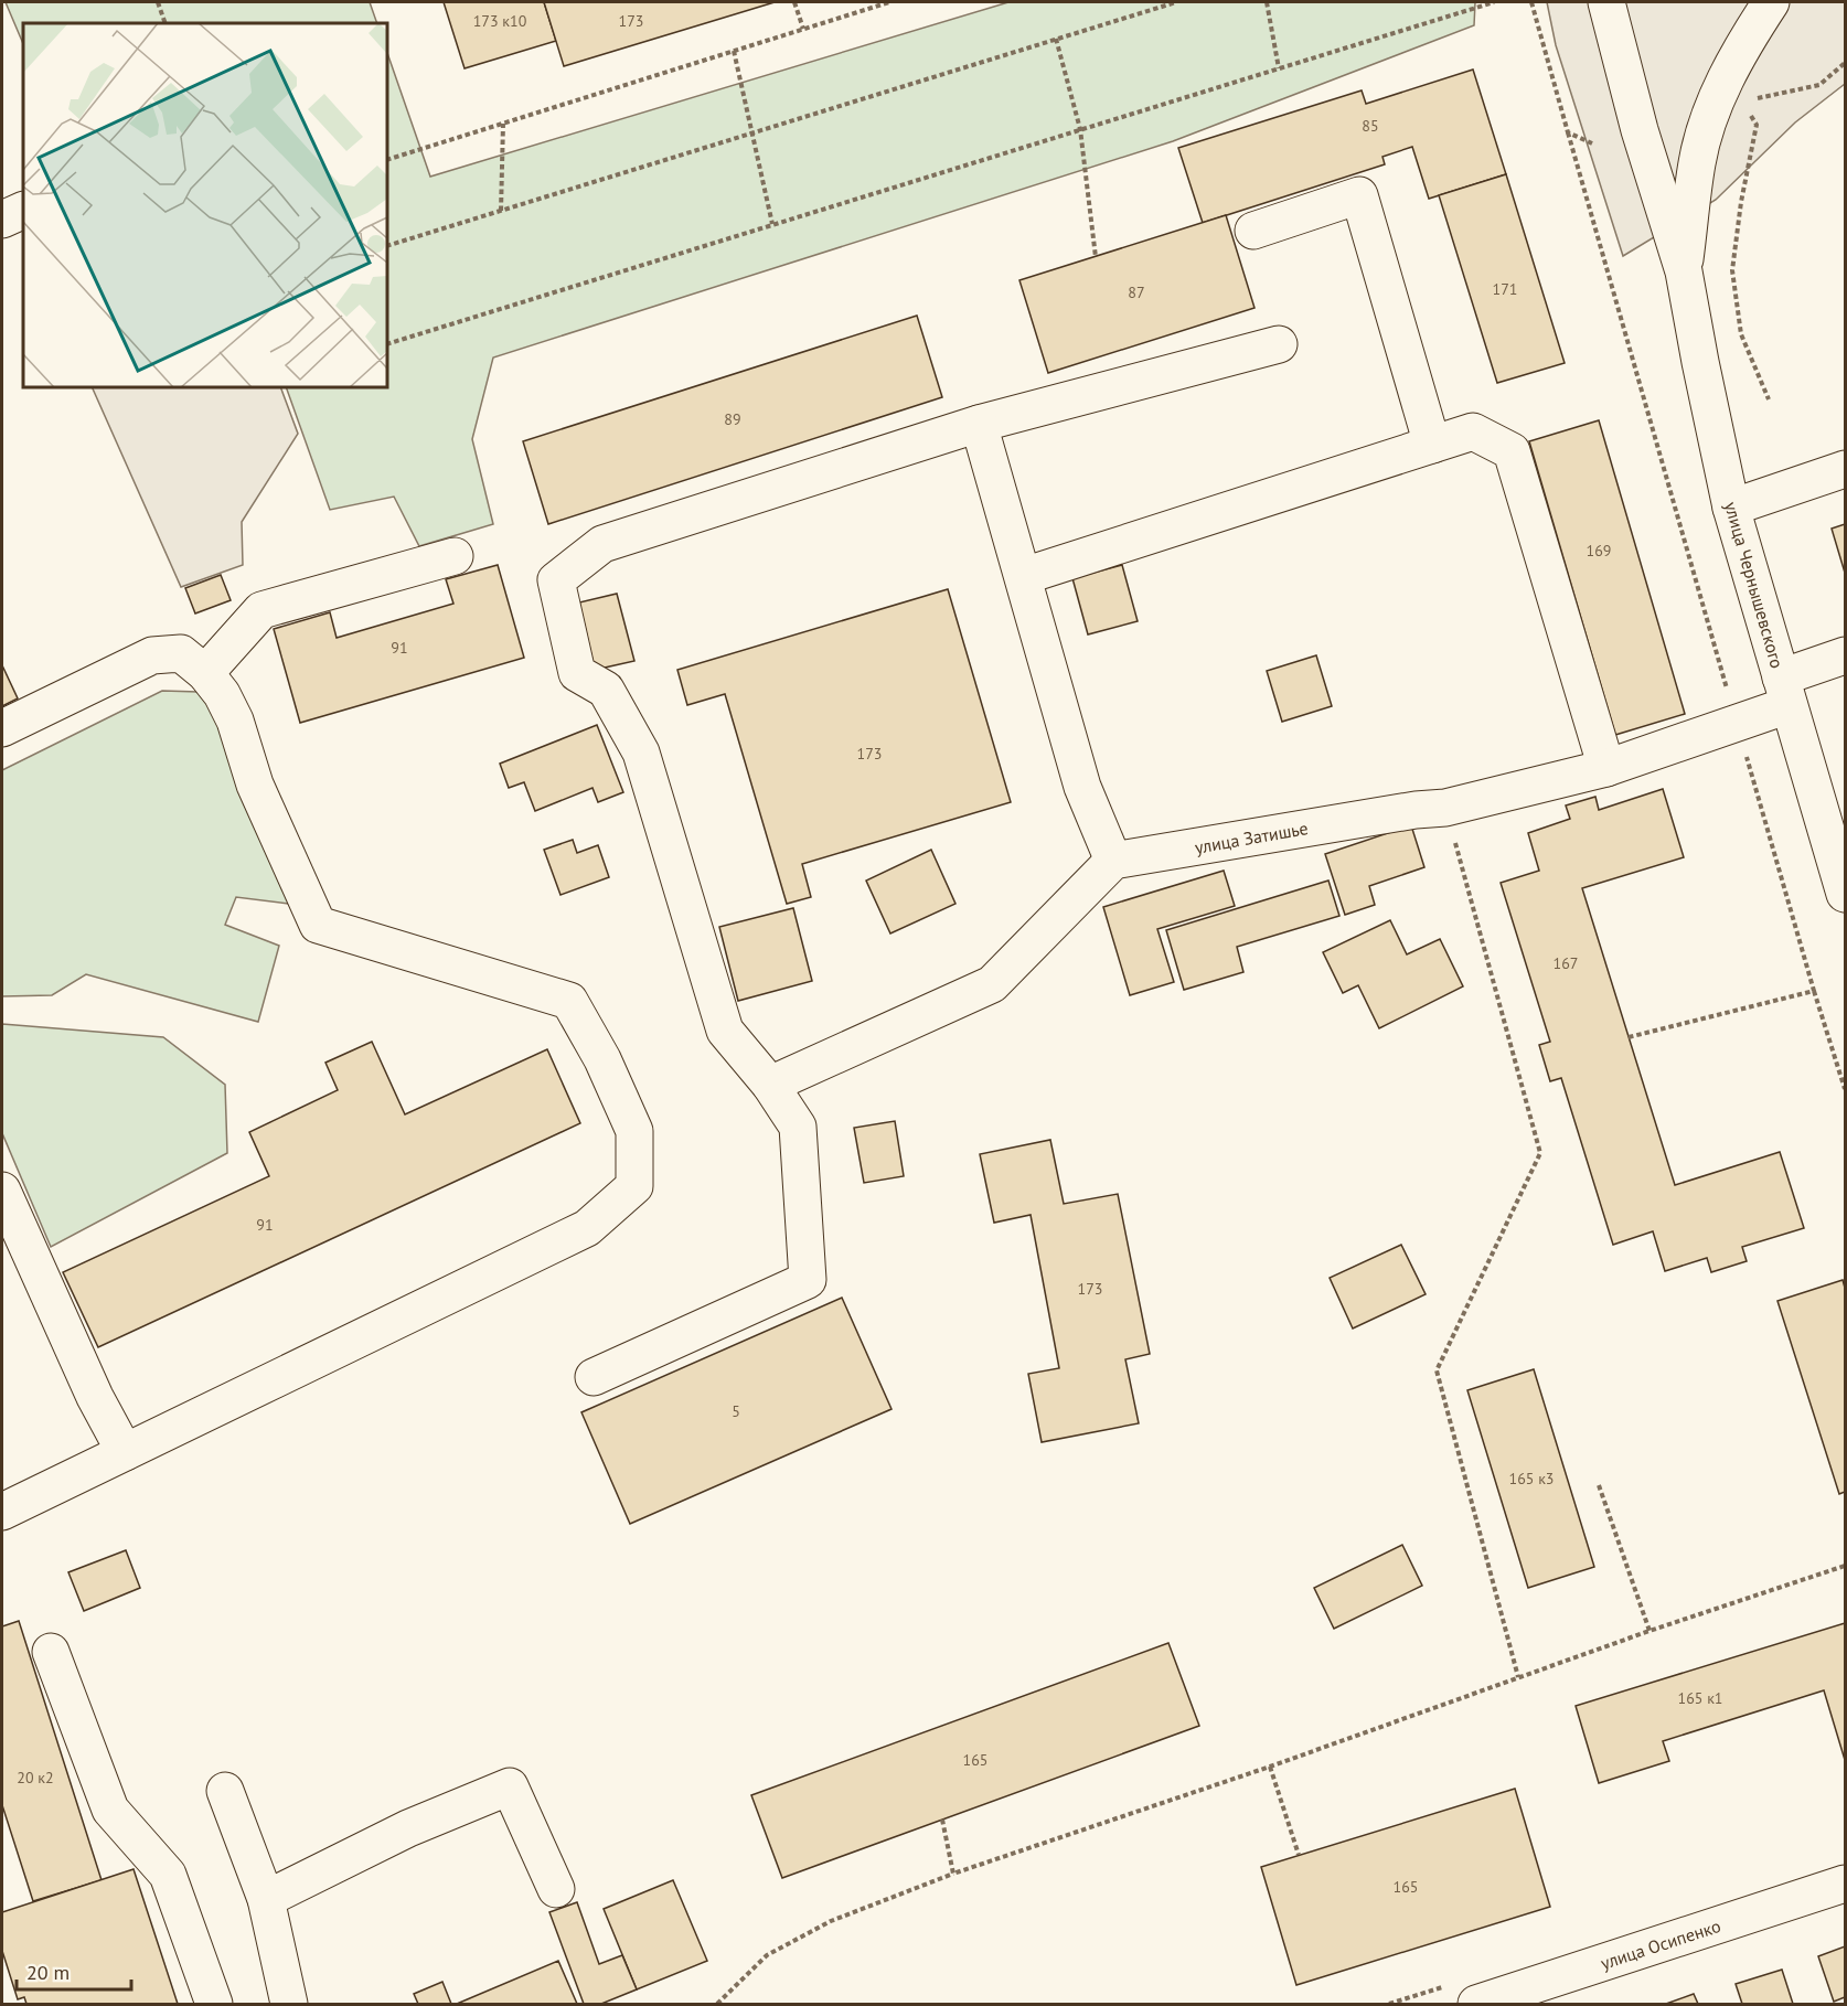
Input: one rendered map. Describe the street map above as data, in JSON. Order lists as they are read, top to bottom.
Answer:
{
  "streets": {
    "street": ["улица Чернышевского", "улица Затишье", "улица Осипенко"]
  },
  "crossings": [
    ["улица Чернышевского", "улица Затишье"]
  ],
  "house_numbers": [
    "173 к10",
    "173",
    "85",
    "171",
    "87",
    "89",
    "169",
    "91",
    "173",
    "167",
    "91",
    "173",
    "5",
    "165 к3",
    "165 к1",
    "165",
    "20 к2",
    "165"
  ],
  "scale_bar": "20 m"
}
